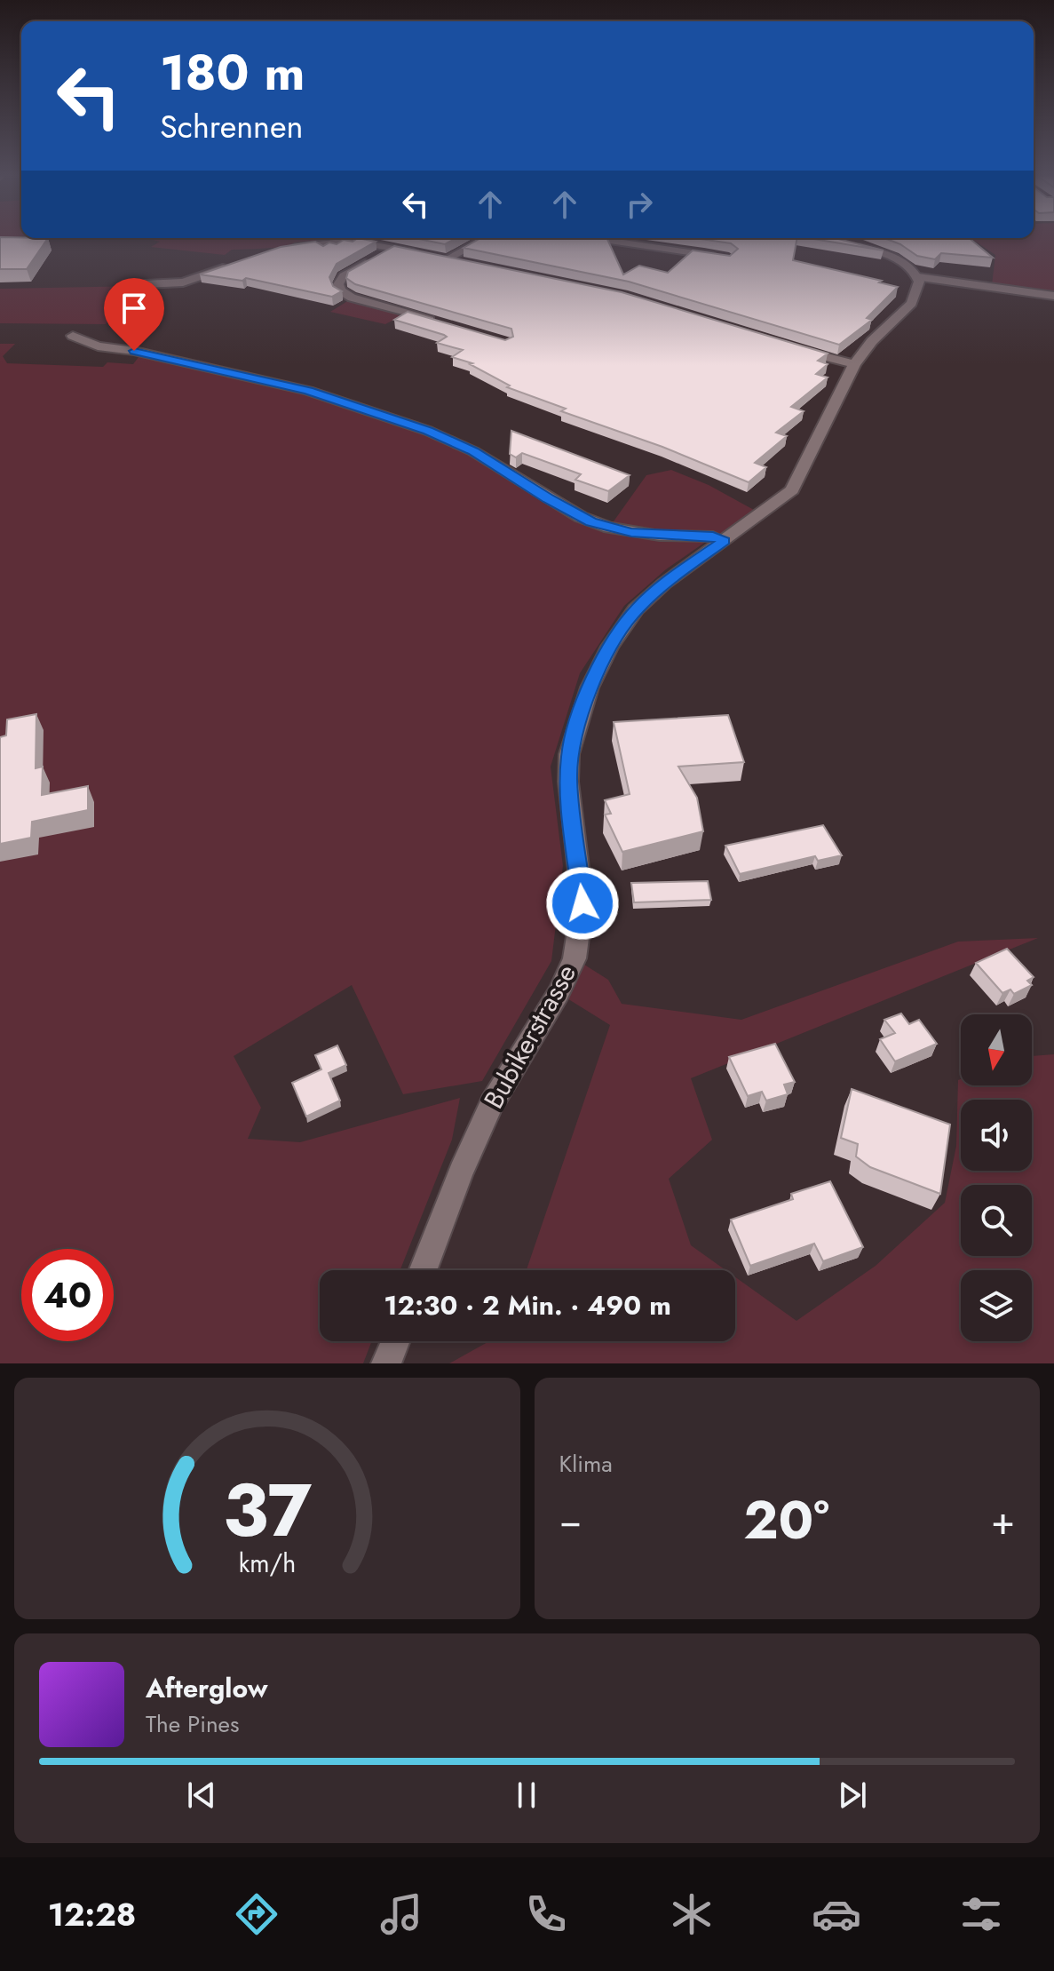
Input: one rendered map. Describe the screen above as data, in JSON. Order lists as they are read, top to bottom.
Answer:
{
  "streets": {
    "street": ["Bubikerstrasse"]
  },
  "north": "bottom",
  "page": {
    "turn": ["180 m", "Schrennen"],
    "limit": "40",
    "trip": "12:30 · 2 Min. · 490 m",
    "tile": "Klima",
    "heat": ["−", "20°", "+"],
    "song": ["Afterglow", "The Pines"],
    "tabs": "12:28",
    "gauge": ["37", "km/h"]
  }
}
